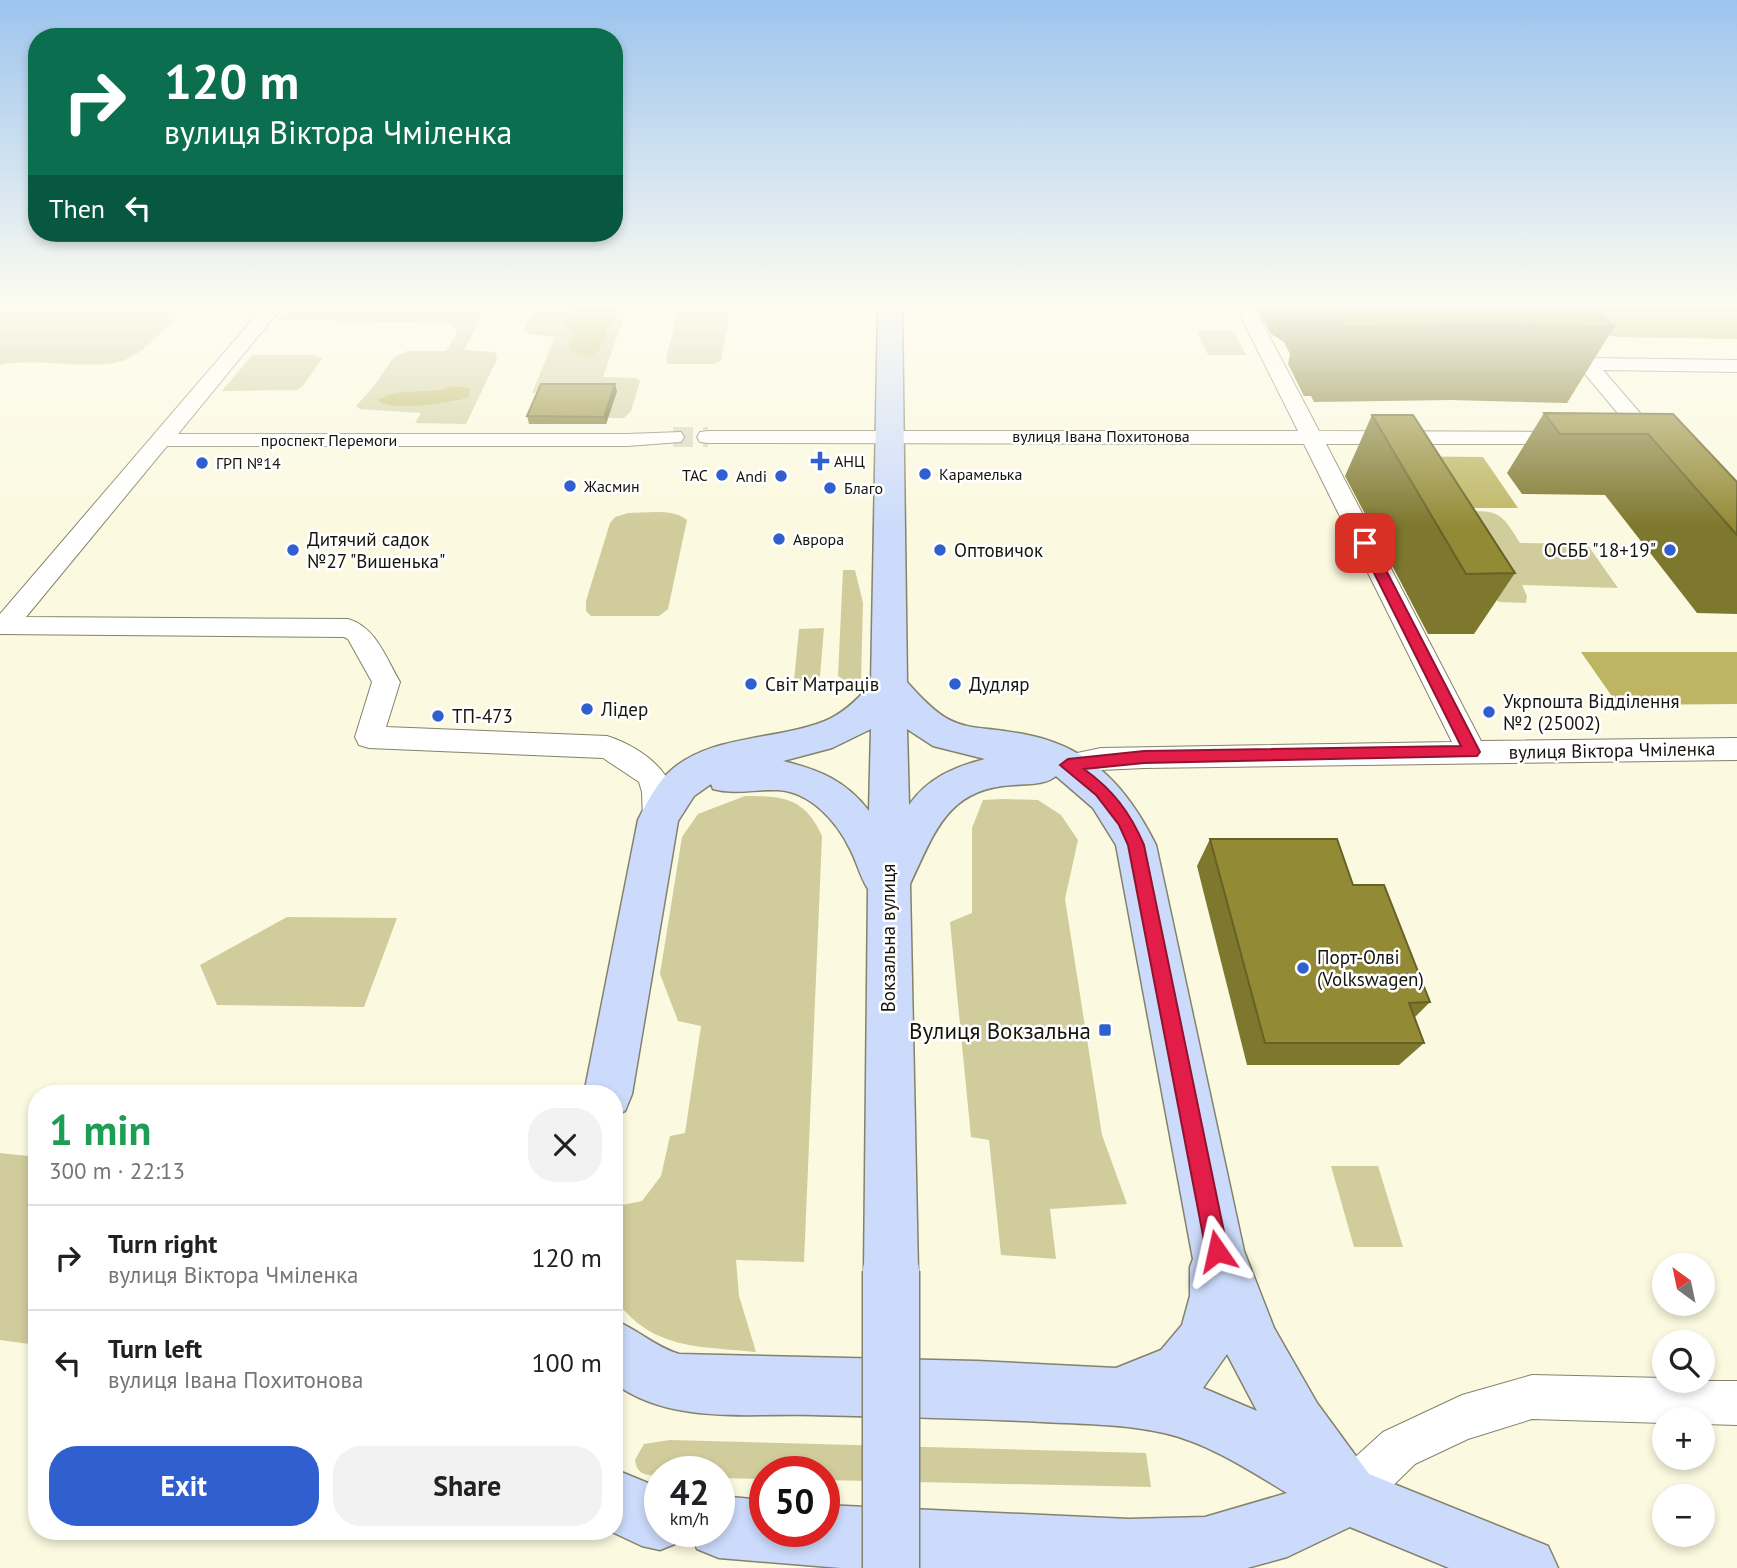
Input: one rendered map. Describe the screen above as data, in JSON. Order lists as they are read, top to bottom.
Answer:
{
  "streets": {
    "main road": ["Вокзальна вулиця"],
    "street": ["вулиця Івана Похитонова", "проспект Перемоги", "вулиця Віктора Чміленка"]
  },
  "crossings": [
    ["вулиця Івана Похитонова", "Вокзальна вулиця"]
  ],
  "places": {
    "health": ["АНЦ"],
    "other": [
      "ГРП №14",
      "Карамелька",
      "ТАС",
      "Andi",
      "Жасмин",
      "Благо",
      "Аврора",
      "Дитячий садок №27 \"Вишенька\"",
      "Оптовичок",
      "ОСББ \"18+19\"",
      "Світ Матраців",
      "Дудляр",
      "Лідер",
      "Укрпошта Відділення №2 (25002)",
      "ТП-473",
      "Порт-Олві (Volkswagen)"
    ],
    "transit": ["Вулиця Вокзальна"]
  },
  "north": "top left",
  "page": {
    "turn": ["120 m", "вулиця Віктора Чміленка"],
    "then": "Then",
    "heading": ["1 min", "300 m · 22:13"],
    "list": [
      {
        "name": "Turn right",
        "note": "вулиця Віктора Чміленка",
        "value": "120 m"
      },
      {
        "name": "Turn left",
        "note": "вулиця Івана Похитонова",
        "value": "100 m"
      }
    ],
    "map_buttons": ["+", "−"],
    "buttons": ["Exit", "Share"],
    "speed": "42 km/h",
    "limit": "50"
  }
}
